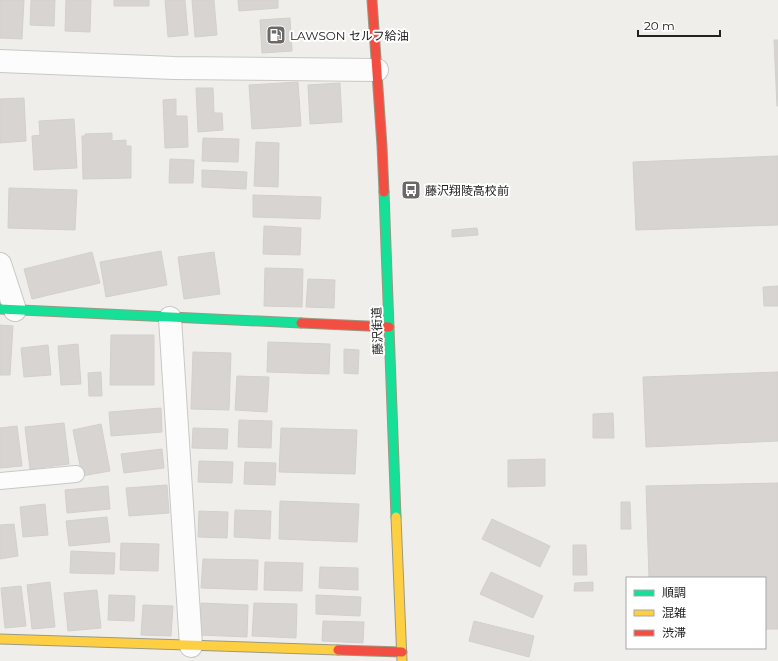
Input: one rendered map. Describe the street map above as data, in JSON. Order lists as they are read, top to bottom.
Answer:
{
  "streets": {
    "main road": ["藤沢街道"]
  },
  "places": {
    "fuel station": ["LAWSON セルフ給油"],
    "bus stop": ["藤沢翔陵高校前"]
  },
  "legend": ["順調", "混雑", "渋滞"],
  "scale_bar": "20 m"
}
